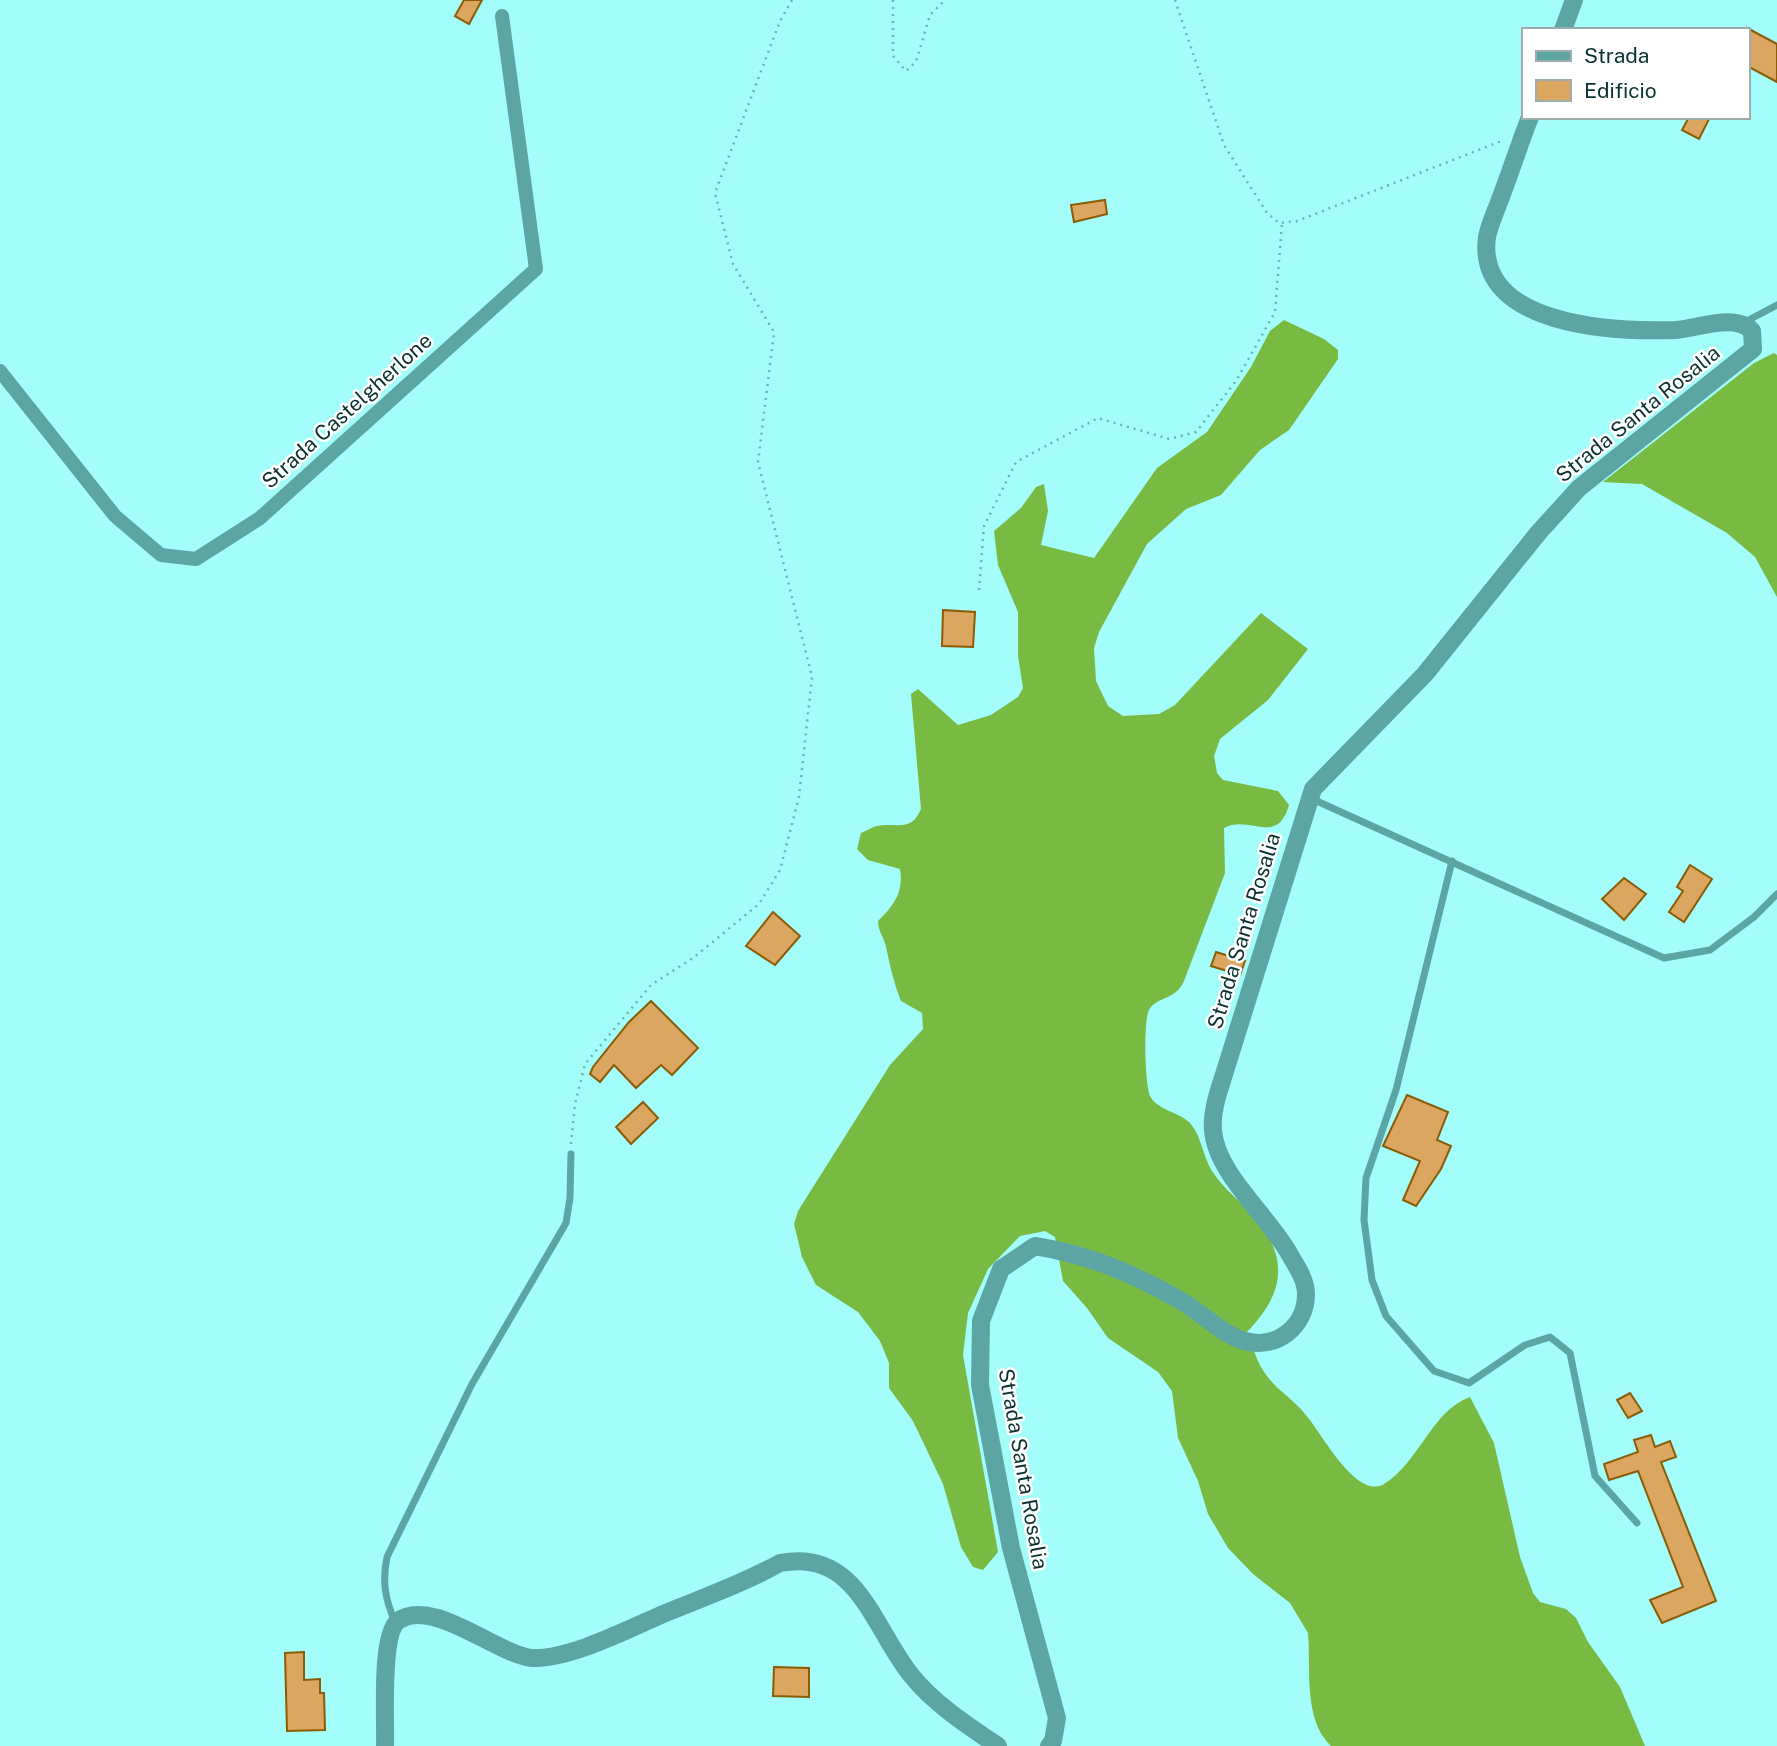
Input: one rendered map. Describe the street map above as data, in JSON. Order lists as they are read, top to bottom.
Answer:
{
  "streets": {
    "street": ["Strada Castelgherlone", "Strada Santa Rosalia"]
  },
  "legend": ["Strada", "Edificio"]
}
